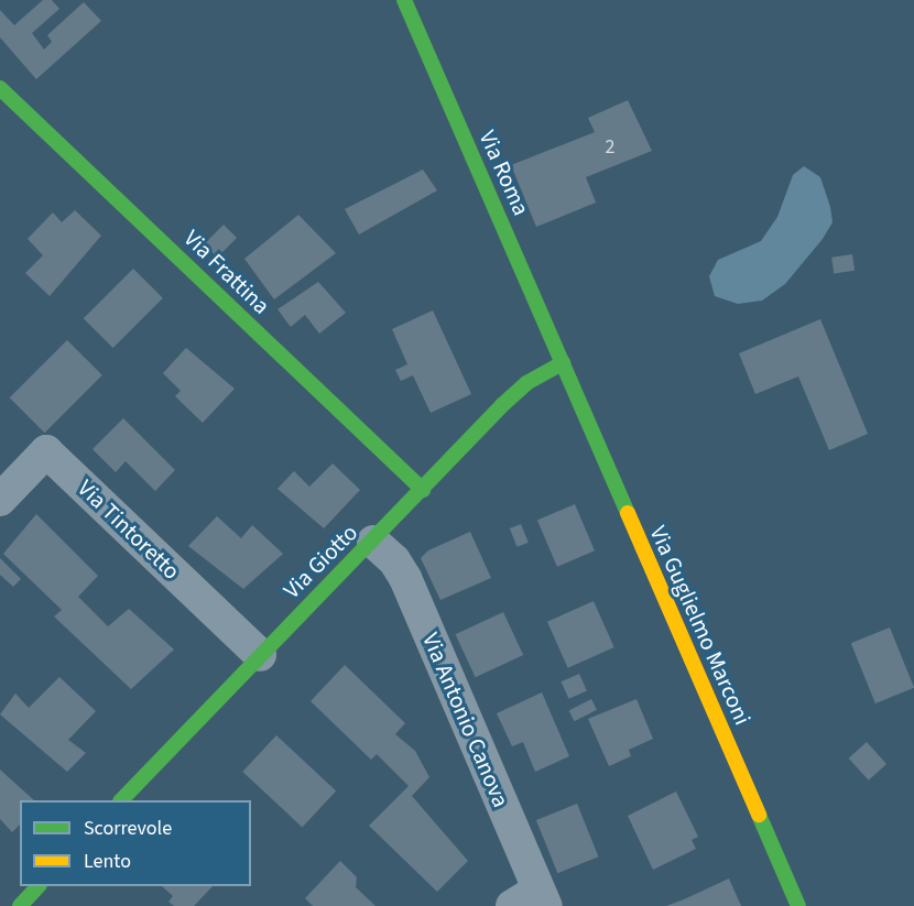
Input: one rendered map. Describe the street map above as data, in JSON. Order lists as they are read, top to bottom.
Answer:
{
  "streets": {
    "street": [
      "Via Roma",
      "Via Frattina",
      "Via Tintoretto",
      "Via Giotto",
      "Via Guglielmo Marconi",
      "Via Antonio Canova"
    ]
  },
  "crossings": [
    ["Via Roma", "Via Giotto"],
    ["Via Roma", "Via Guglielmo Marconi"],
    ["Via Frattina", "Via Giotto"],
    ["Via Tintoretto", "Via Giotto"],
    ["Via Giotto", "Via Guglielmo Marconi"],
    ["Via Giotto", "Via Antonio Canova"]
  ],
  "house_numbers": ["2"],
  "legend": ["Scorrevole", "Lento"]
}
